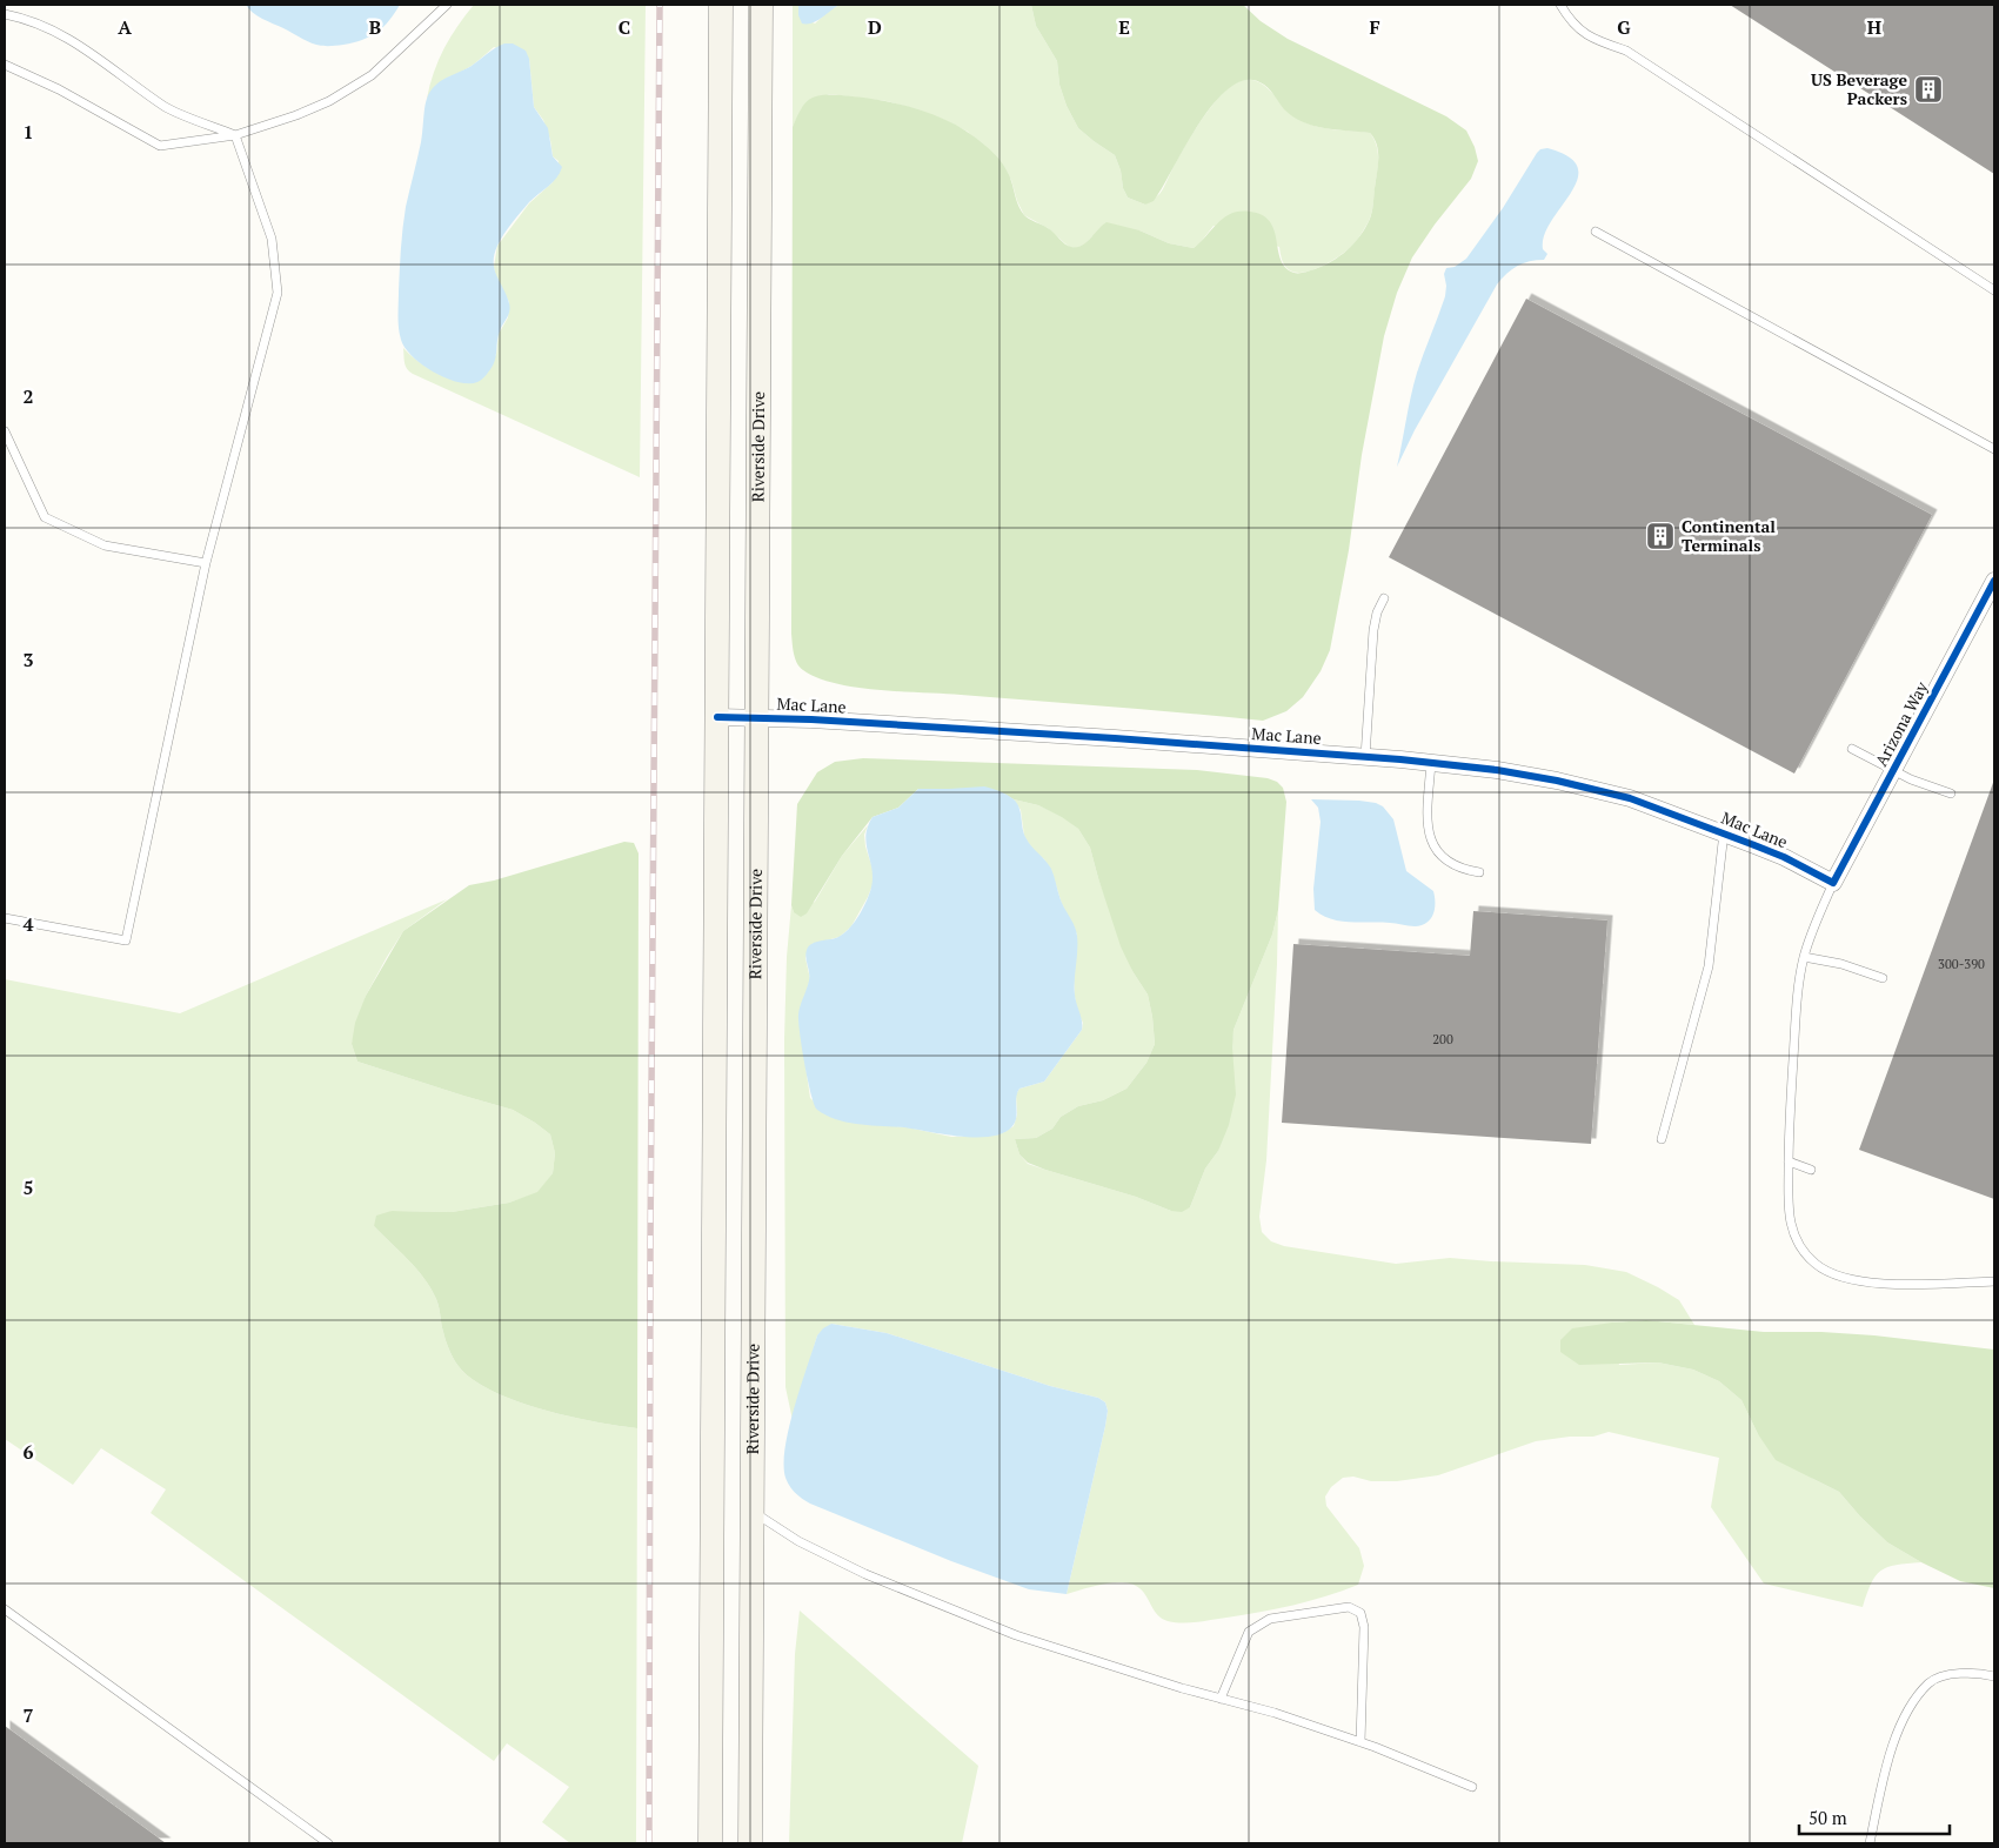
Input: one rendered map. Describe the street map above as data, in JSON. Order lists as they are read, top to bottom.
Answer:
{
  "streets": {
    "main road": ["Riverside Drive"],
    "street": ["Mac Lane", "Arizona Way"]
  },
  "crossings": [
    ["Riverside Drive", "Mac Lane"],
    ["Mac Lane", "Arizona Way"]
  ],
  "places": {
    "building": ["US Beverage Packers", "Continental Terminals"]
  },
  "house_numbers": ["300-390", "200"],
  "scale_bar": "50 m",
  "grid": {
    "columns": [
      "A",
      "B",
      "C",
      "D",
      "E",
      "F",
      "G",
      "H"
    ],
    "rows": [
      "1",
      "2",
      "3",
      "4",
      "5",
      "6",
      "7"
    ]
  }
}
